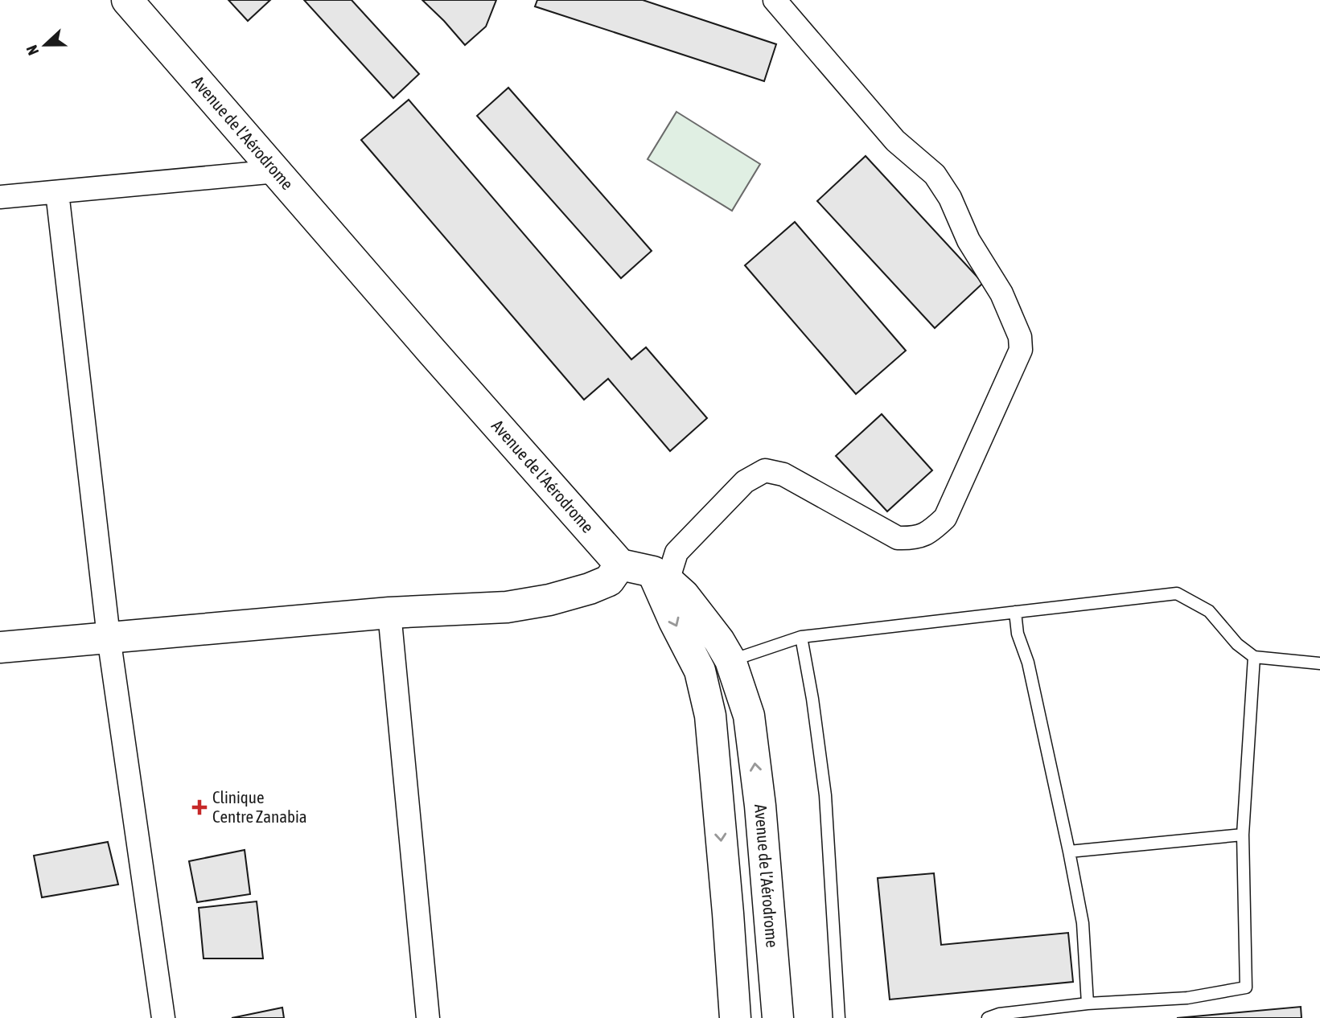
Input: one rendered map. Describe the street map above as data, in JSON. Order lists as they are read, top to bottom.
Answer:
{
  "streets": {
    "main road": ["Avenue de l’Aérodrome"]
  },
  "places": {
    "health": ["Clinique Centre Zanabia"]
  },
  "north": "left"
}
